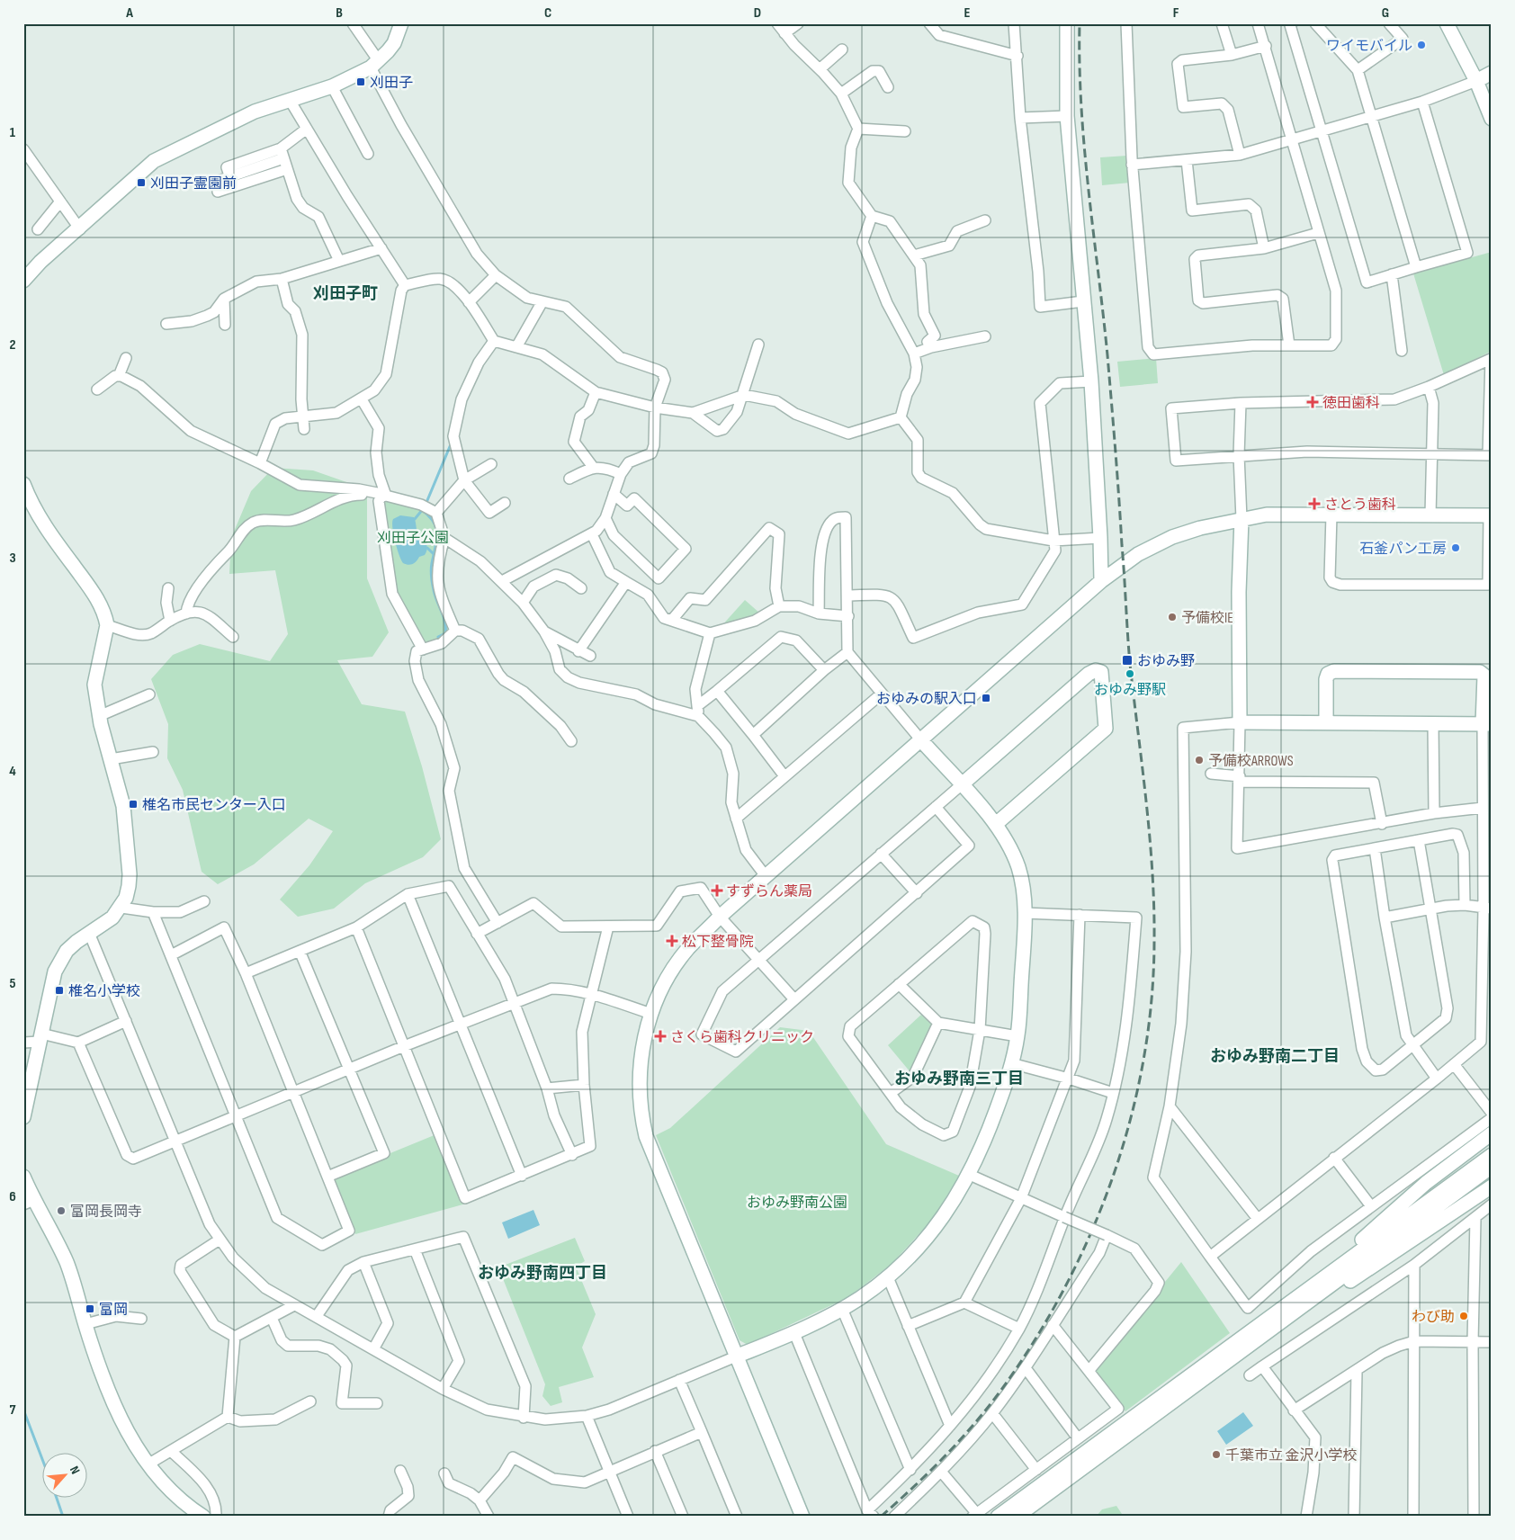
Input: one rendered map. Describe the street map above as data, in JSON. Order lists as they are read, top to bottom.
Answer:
{
  "districts": [
    "刈田子町",
    "おゆみ野南二丁目",
    "おゆみ野南三丁目",
    "おゆみ野南四丁目"
  ],
  "parks": ["刈田子公園", "おゆみ野南公園"],
  "places": {
    "other": [
      "ワイモバイル",
      "石釜パン工房",
      "予備校IE",
      "おゆみ野駅",
      "予備校ARROWS",
      "富岡長岡寺",
      "わび助",
      "千葉市立 金沢小学校"
    ],
    "transit": [
      "刈田子",
      "刈田子霊園前",
      "おゆみ野",
      "おゆみの駅入口",
      "椎名市民センター入口",
      "椎名小学校",
      "富岡"
    ],
    "health": [
      "徳田歯科",
      "さとう歯科",
      "すずらん薬局",
      "松下整骨院",
      "さくら歯科クリニック"
    ]
  },
  "north": "top right",
  "grid": {
    "columns": [
      "A",
      "B",
      "C",
      "D",
      "E",
      "F",
      "G"
    ],
    "rows": [
      "1",
      "2",
      "3",
      "4",
      "5",
      "6",
      "7"
    ]
  }
}
